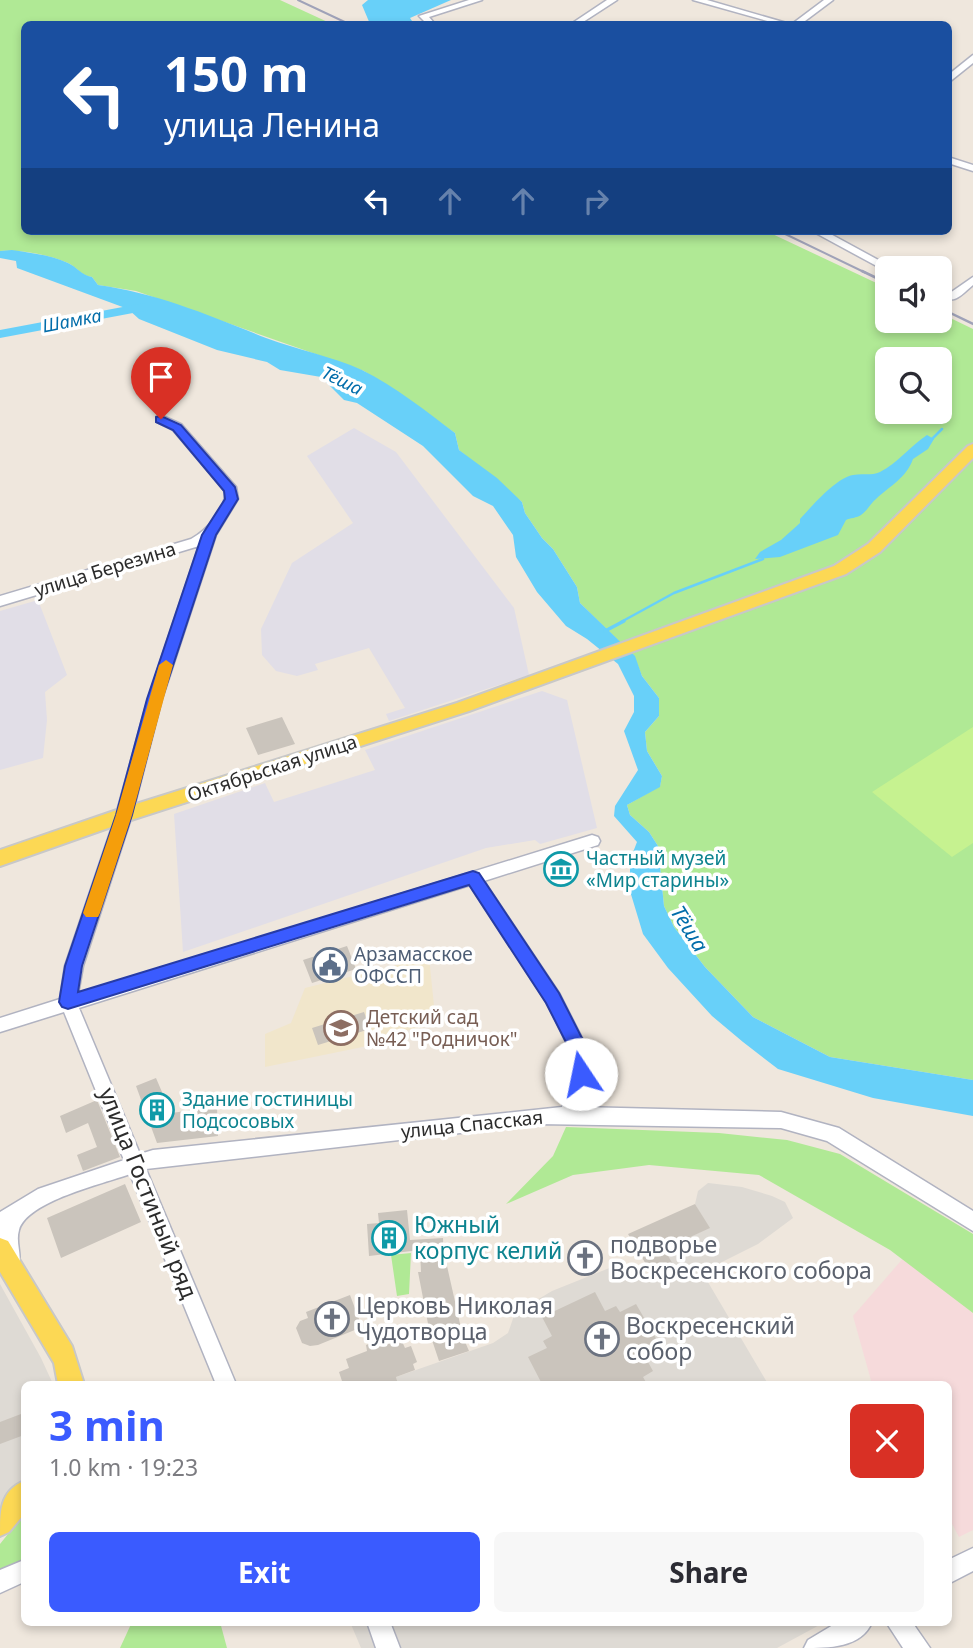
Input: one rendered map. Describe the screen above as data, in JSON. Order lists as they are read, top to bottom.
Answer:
{
  "streets": {
    "main road": ["Октябрьская улица"],
    "street": ["улица Березина", "улица Спасская", "улица Гостиный ряд"]
  },
  "crossings": [
    ["улица Спасская", "улица Гостиный ряд"]
  ],
  "water": ["Шамка", "Тёша"],
  "places": {
    "museum": ["Частный музей «Мир старины»"],
    "public building": ["Арзамасское ОФССП"],
    "school or university": ["Детский сад №42 \"Родничок\""],
    "building": ["Здание гостиницы Подсосовых", "Южный корпус келий"],
    "church": ["подворье Воскресенского собора", "Церковь Николая Чудотворца", "Воскресенский собор"]
  },
  "page": {
    "turn": ["150 m", "улица Ленина"],
    "heading": ["3 min", "1.0 km · 19:23"],
    "buttons": ["Exit", "Share"]
  }
}
